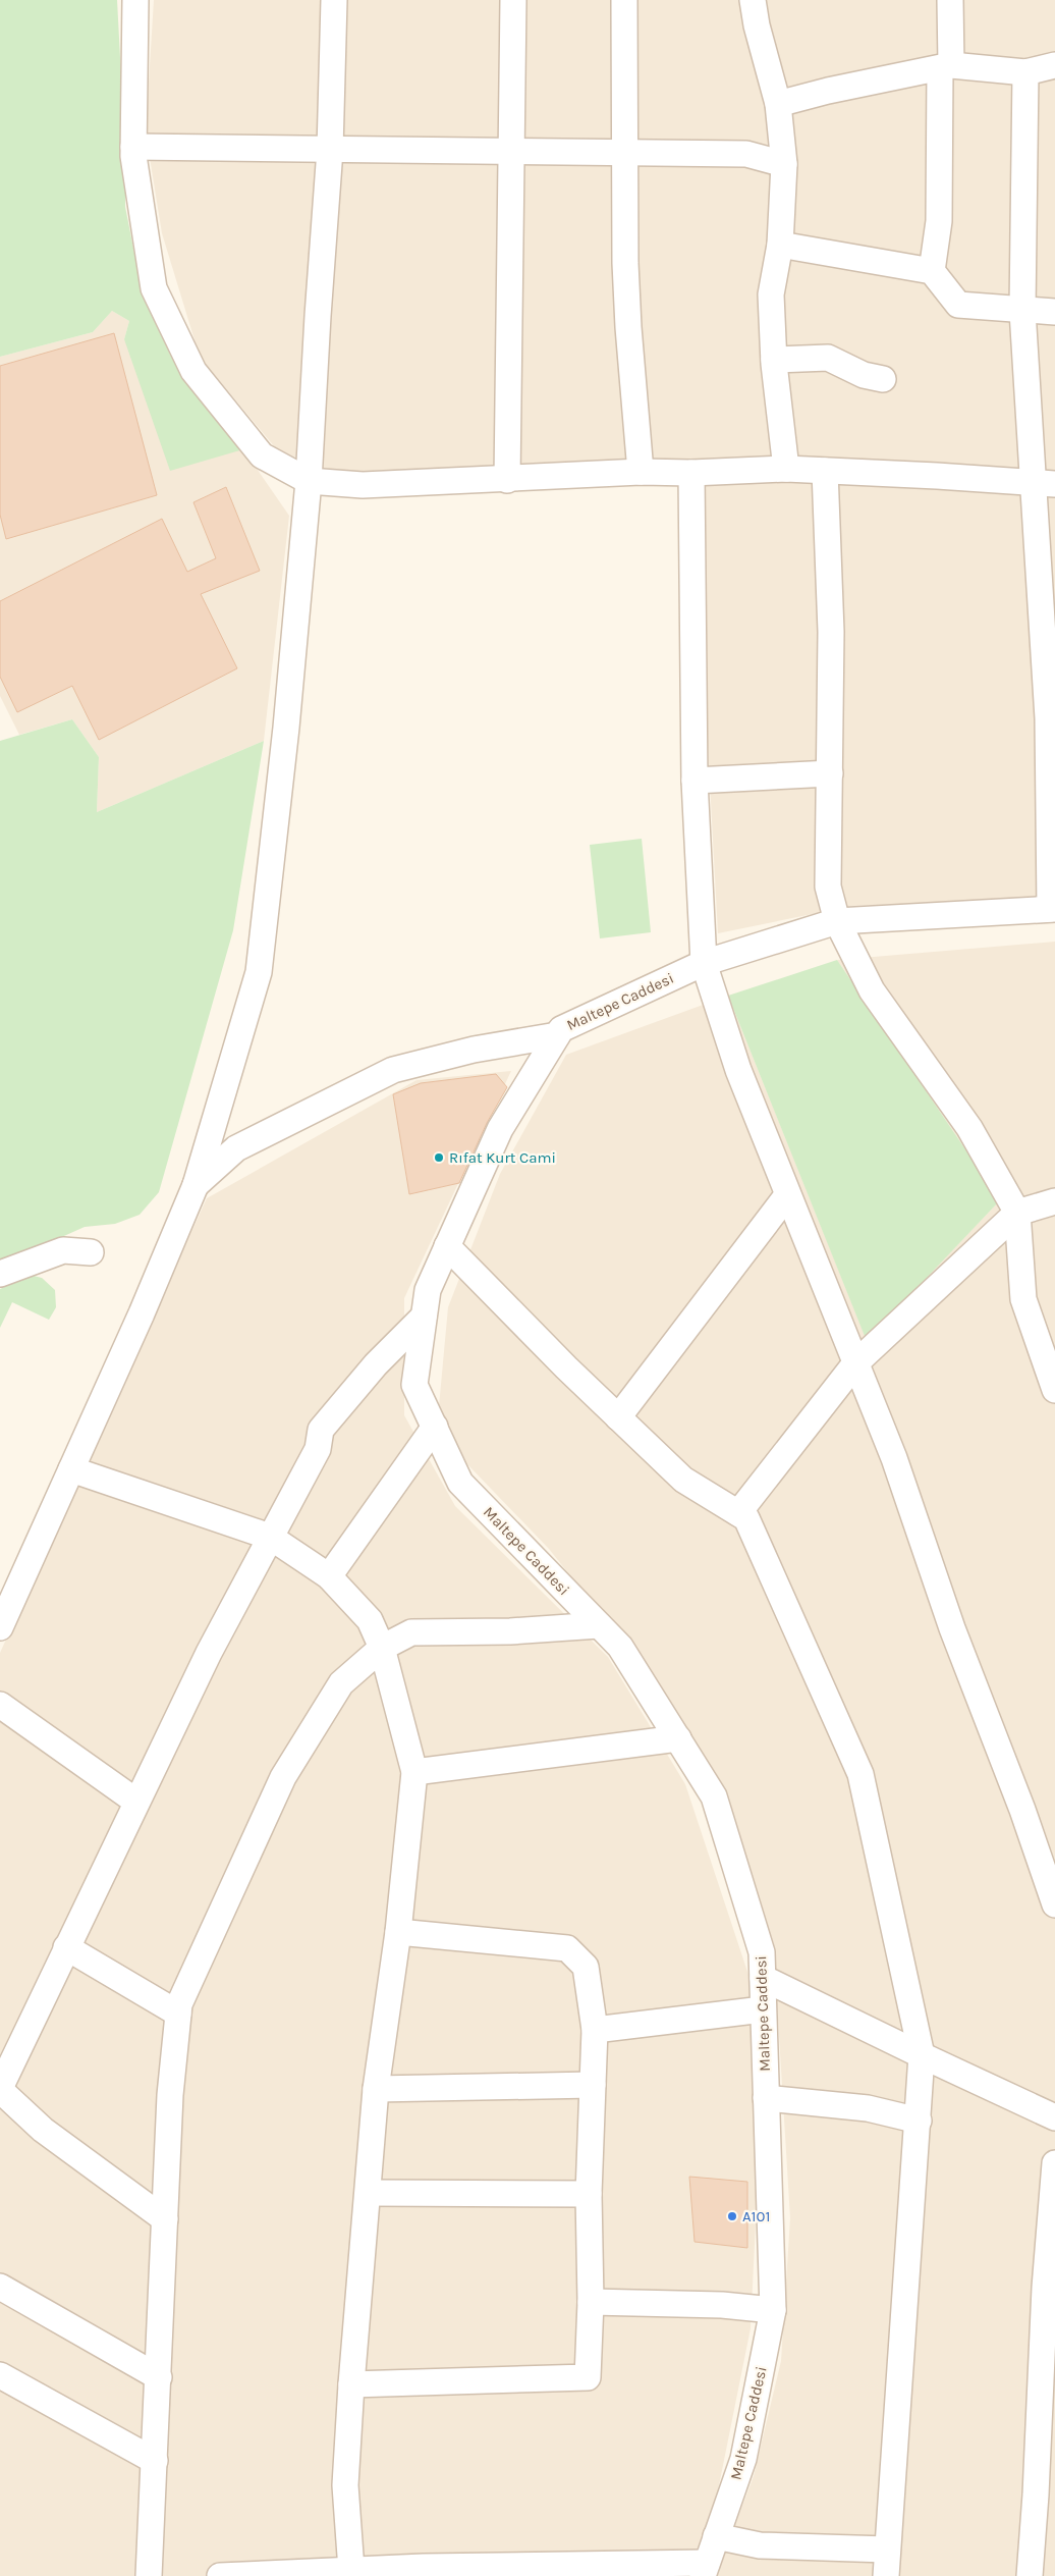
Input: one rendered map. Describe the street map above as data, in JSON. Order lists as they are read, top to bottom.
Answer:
{
  "streets": {
    "street": ["Maltepe Caddesi"]
  },
  "places": ["Rıfat Kurt Cami", "A101"]
}
